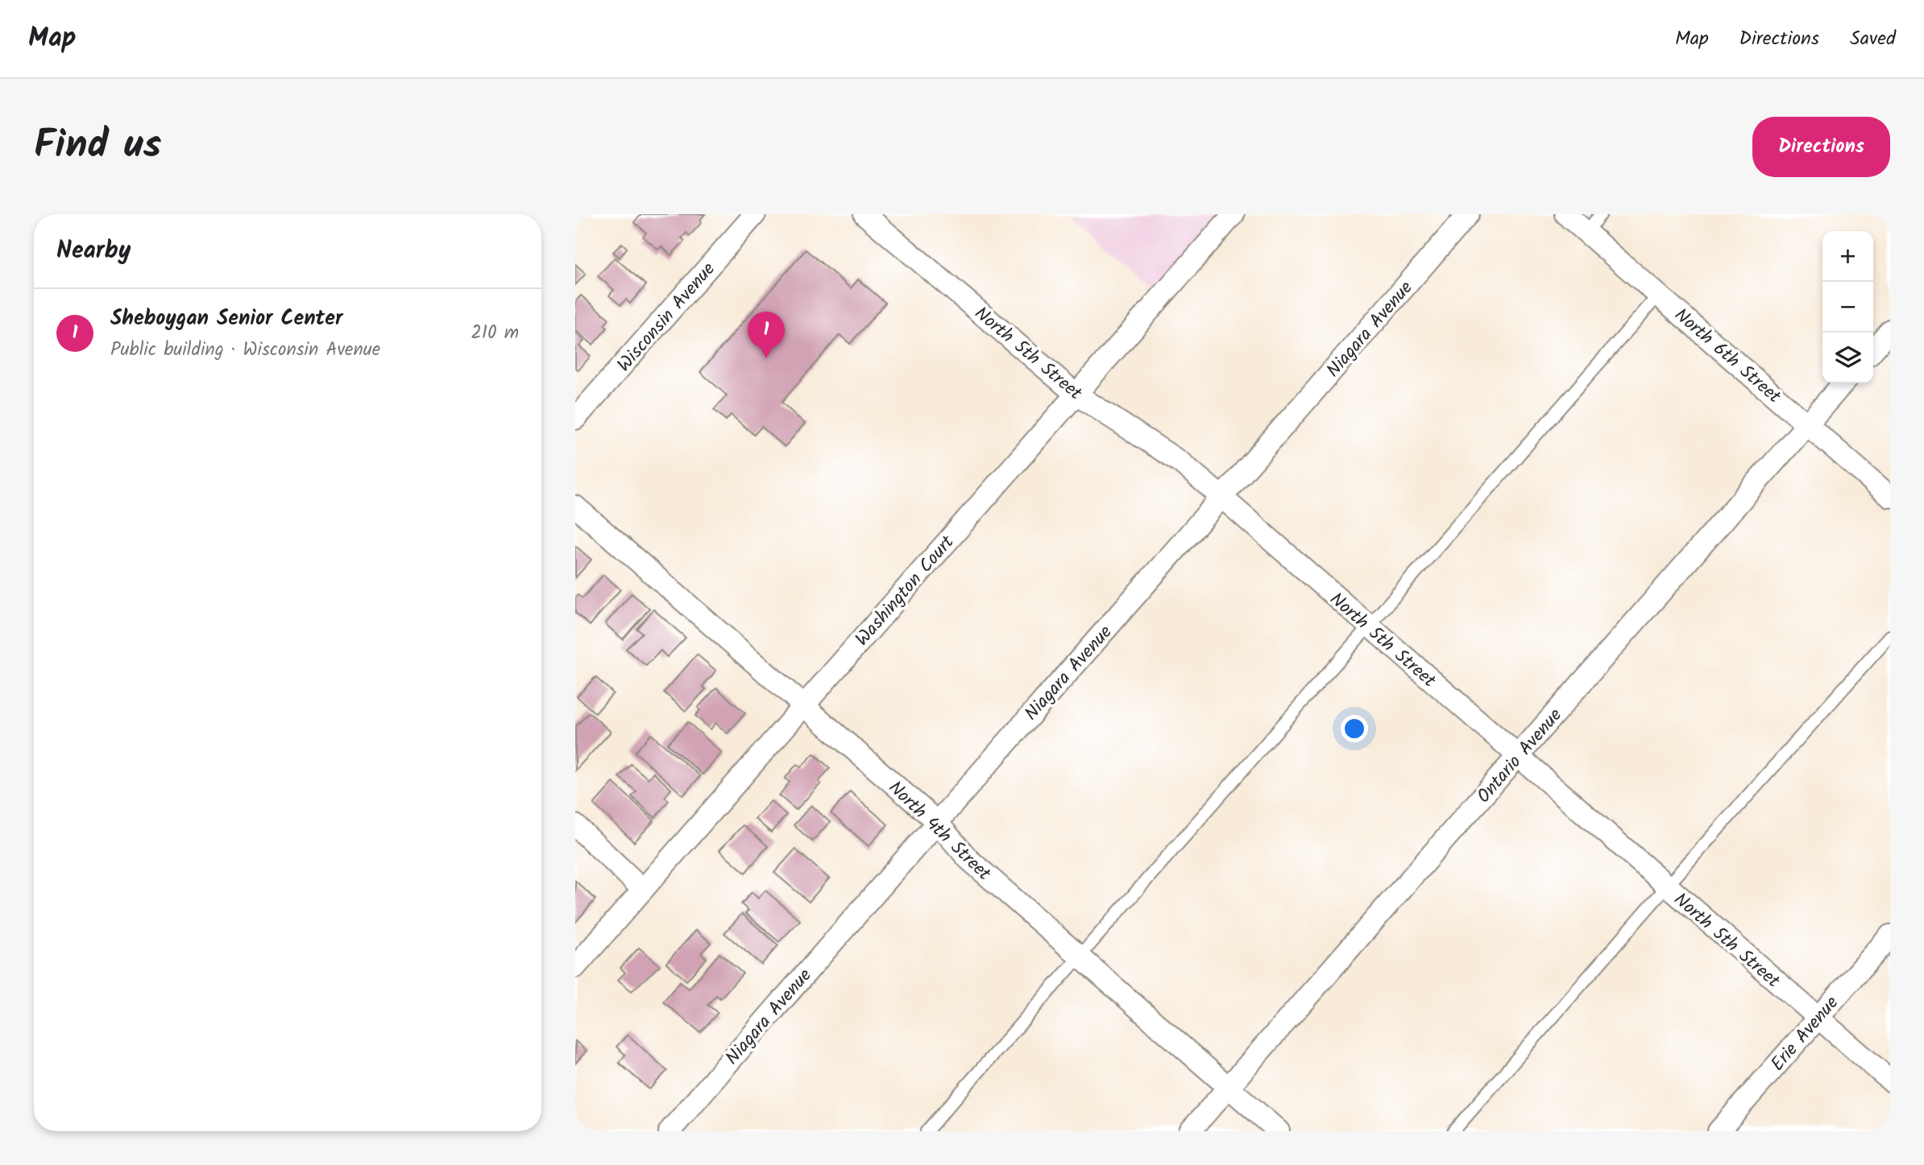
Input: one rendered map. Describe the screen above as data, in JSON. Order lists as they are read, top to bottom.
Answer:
{
  "streets": {
    "street": [
      "Wisconsin Avenue",
      "Niagara Avenue",
      "North 5th Street",
      "North 6th Street",
      "Washington Court",
      "Ontario Avenue",
      "North 4th Street",
      "Erie Avenue"
    ]
  },
  "crossings": [
    ["Niagara Avenue", "North 5th Street"],
    ["Niagara Avenue", "North 4th Street"],
    ["North 5th Street", "Washington Court"],
    ["North 5th Street", "Ontario Avenue"],
    ["North 5th Street", "Erie Avenue"],
    ["North 6th Street", "Ontario Avenue"],
    ["Washington Court", "North 4th Street"],
    ["Ontario Avenue", "North 4th Street"]
  ],
  "page": {
    "header": "Map",
    "nav": ["Map", "Directions", "Saved"],
    "title": "Find us",
    "buttons": "Directions",
    "heading": "Nearby",
    "map_buttons": ["+", "−"],
    "list": [
      {
        "mark": "1",
        "name": "Sheboygan Senior Center",
        "note": "Public building · Wisconsin Avenue",
        "value": "210 m"
      }
    ],
    "pins": "1"
  }
}
